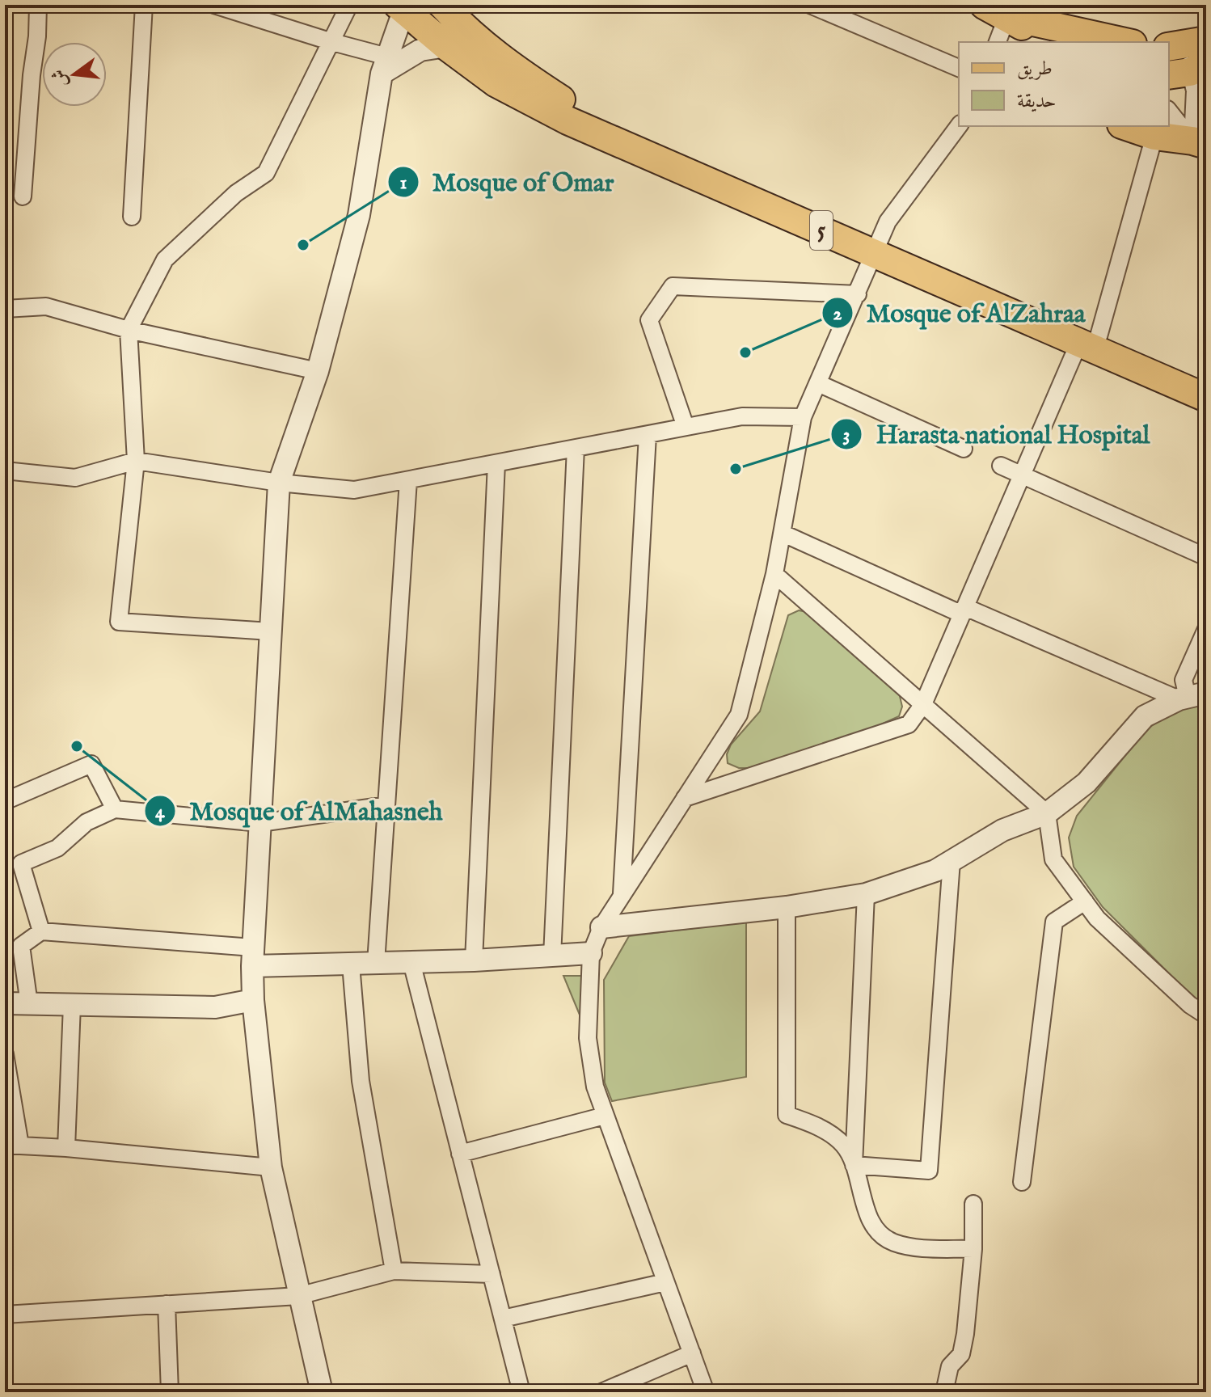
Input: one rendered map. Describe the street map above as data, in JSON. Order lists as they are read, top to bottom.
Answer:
{
  "streets": {
    "main road": ["5"]
  },
  "places": [
    "Mosque of Omar",
    "Mosque of AlZahraa",
    "Harasta national Hospital",
    "Mosque of AlMahasneh"
  ],
  "legend": ["طريق", "حديقة"],
  "north": "left"
}
